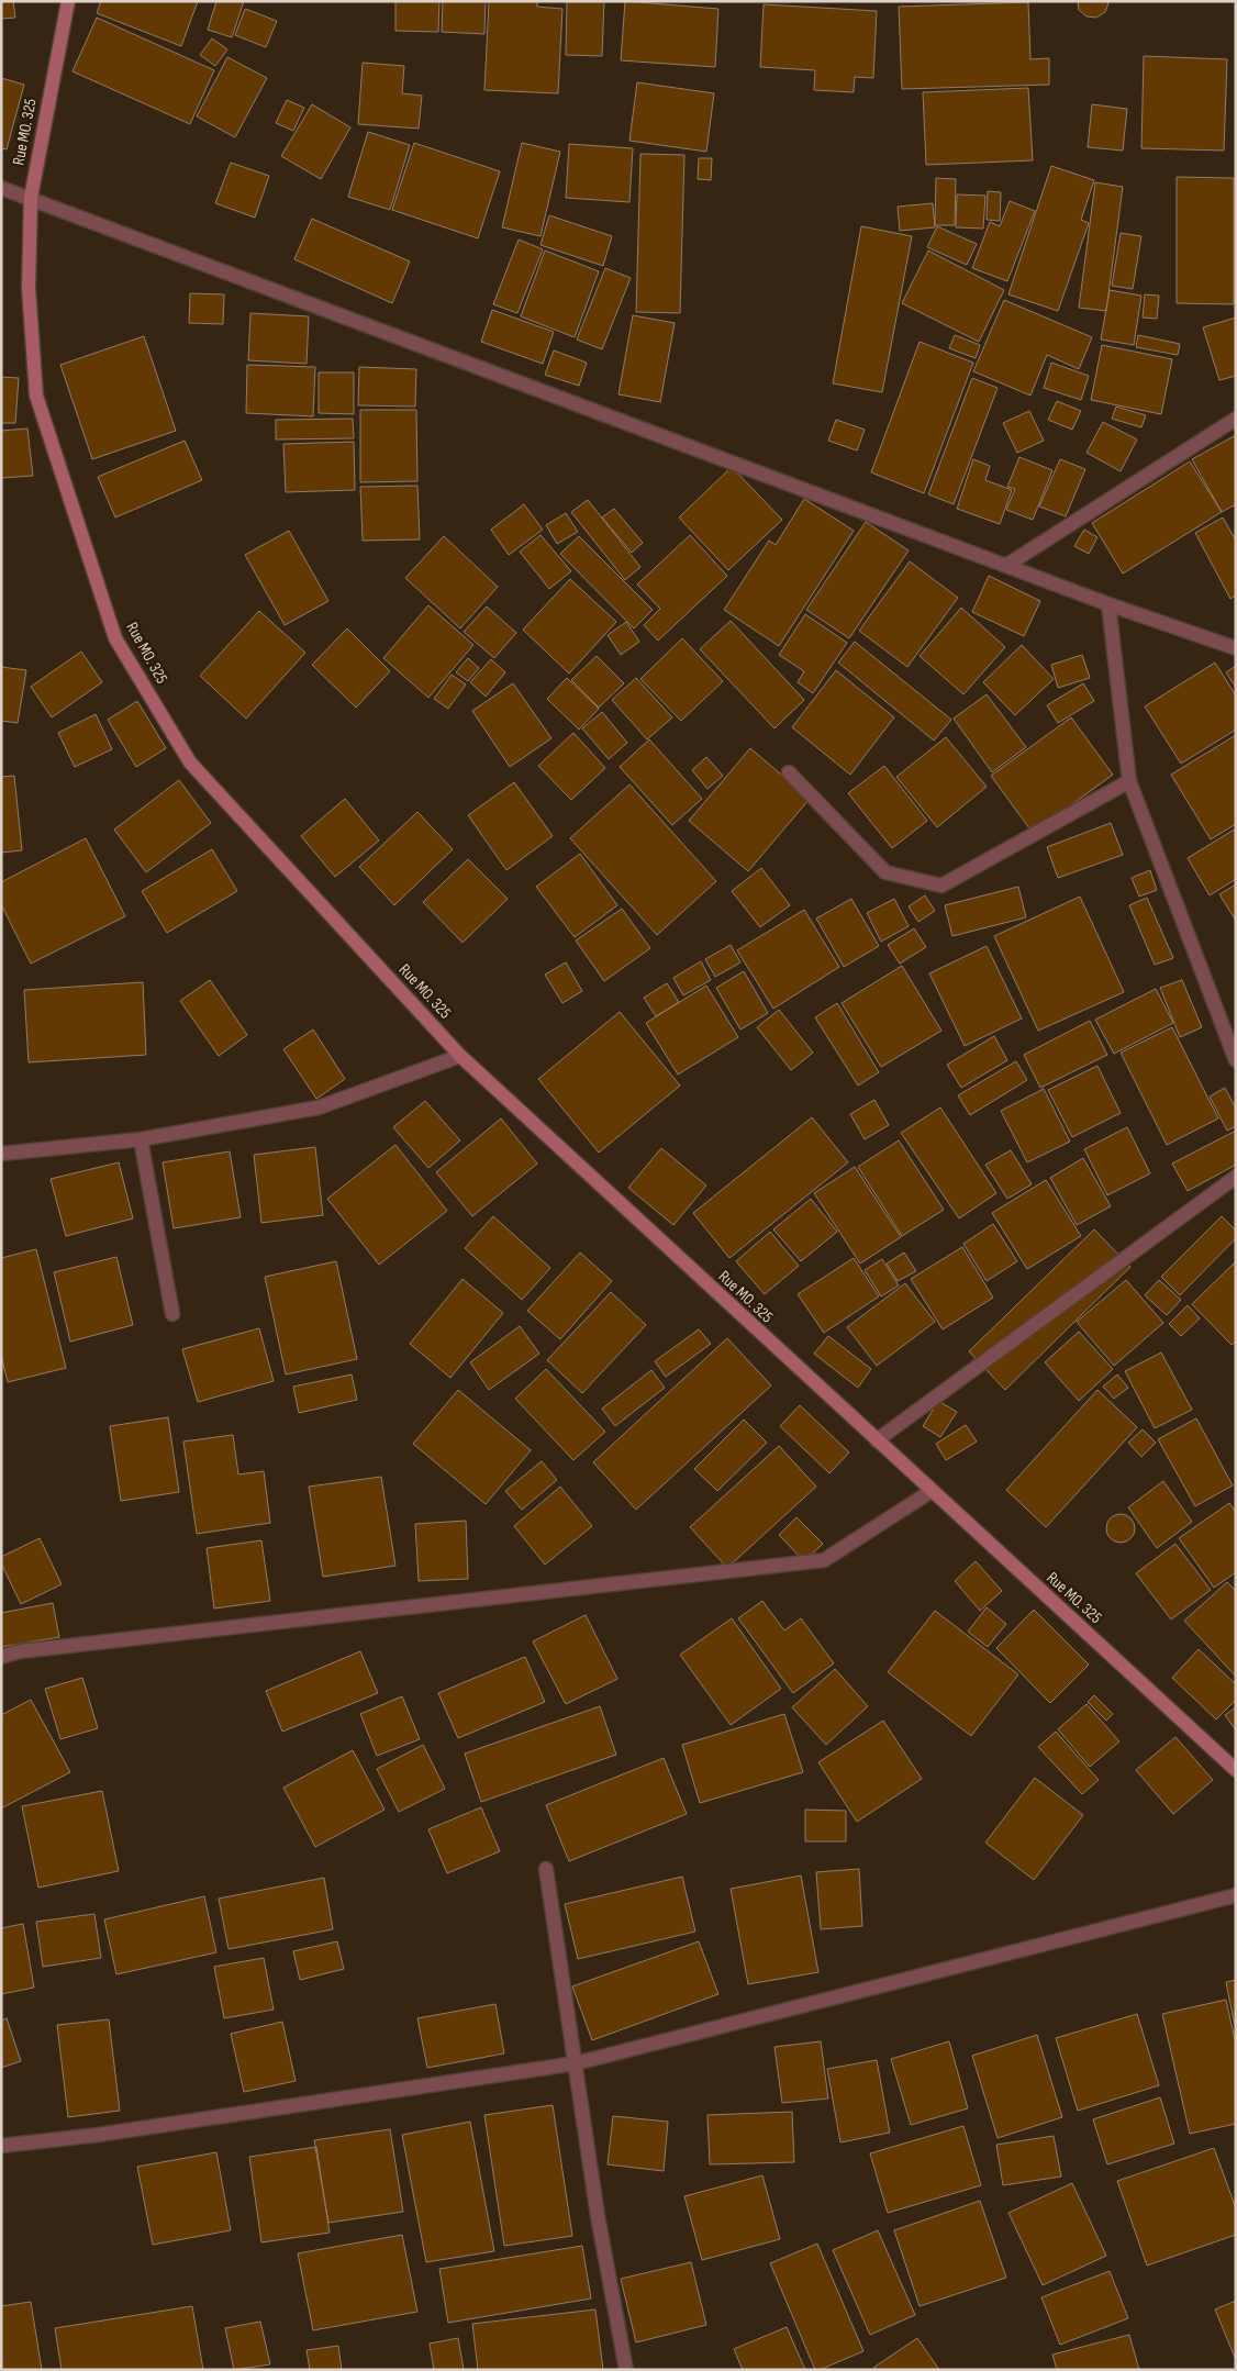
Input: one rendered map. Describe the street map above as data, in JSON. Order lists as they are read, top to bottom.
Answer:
{
  "streets": {
    "street": ["Rue MO. 325"]
  }
}
